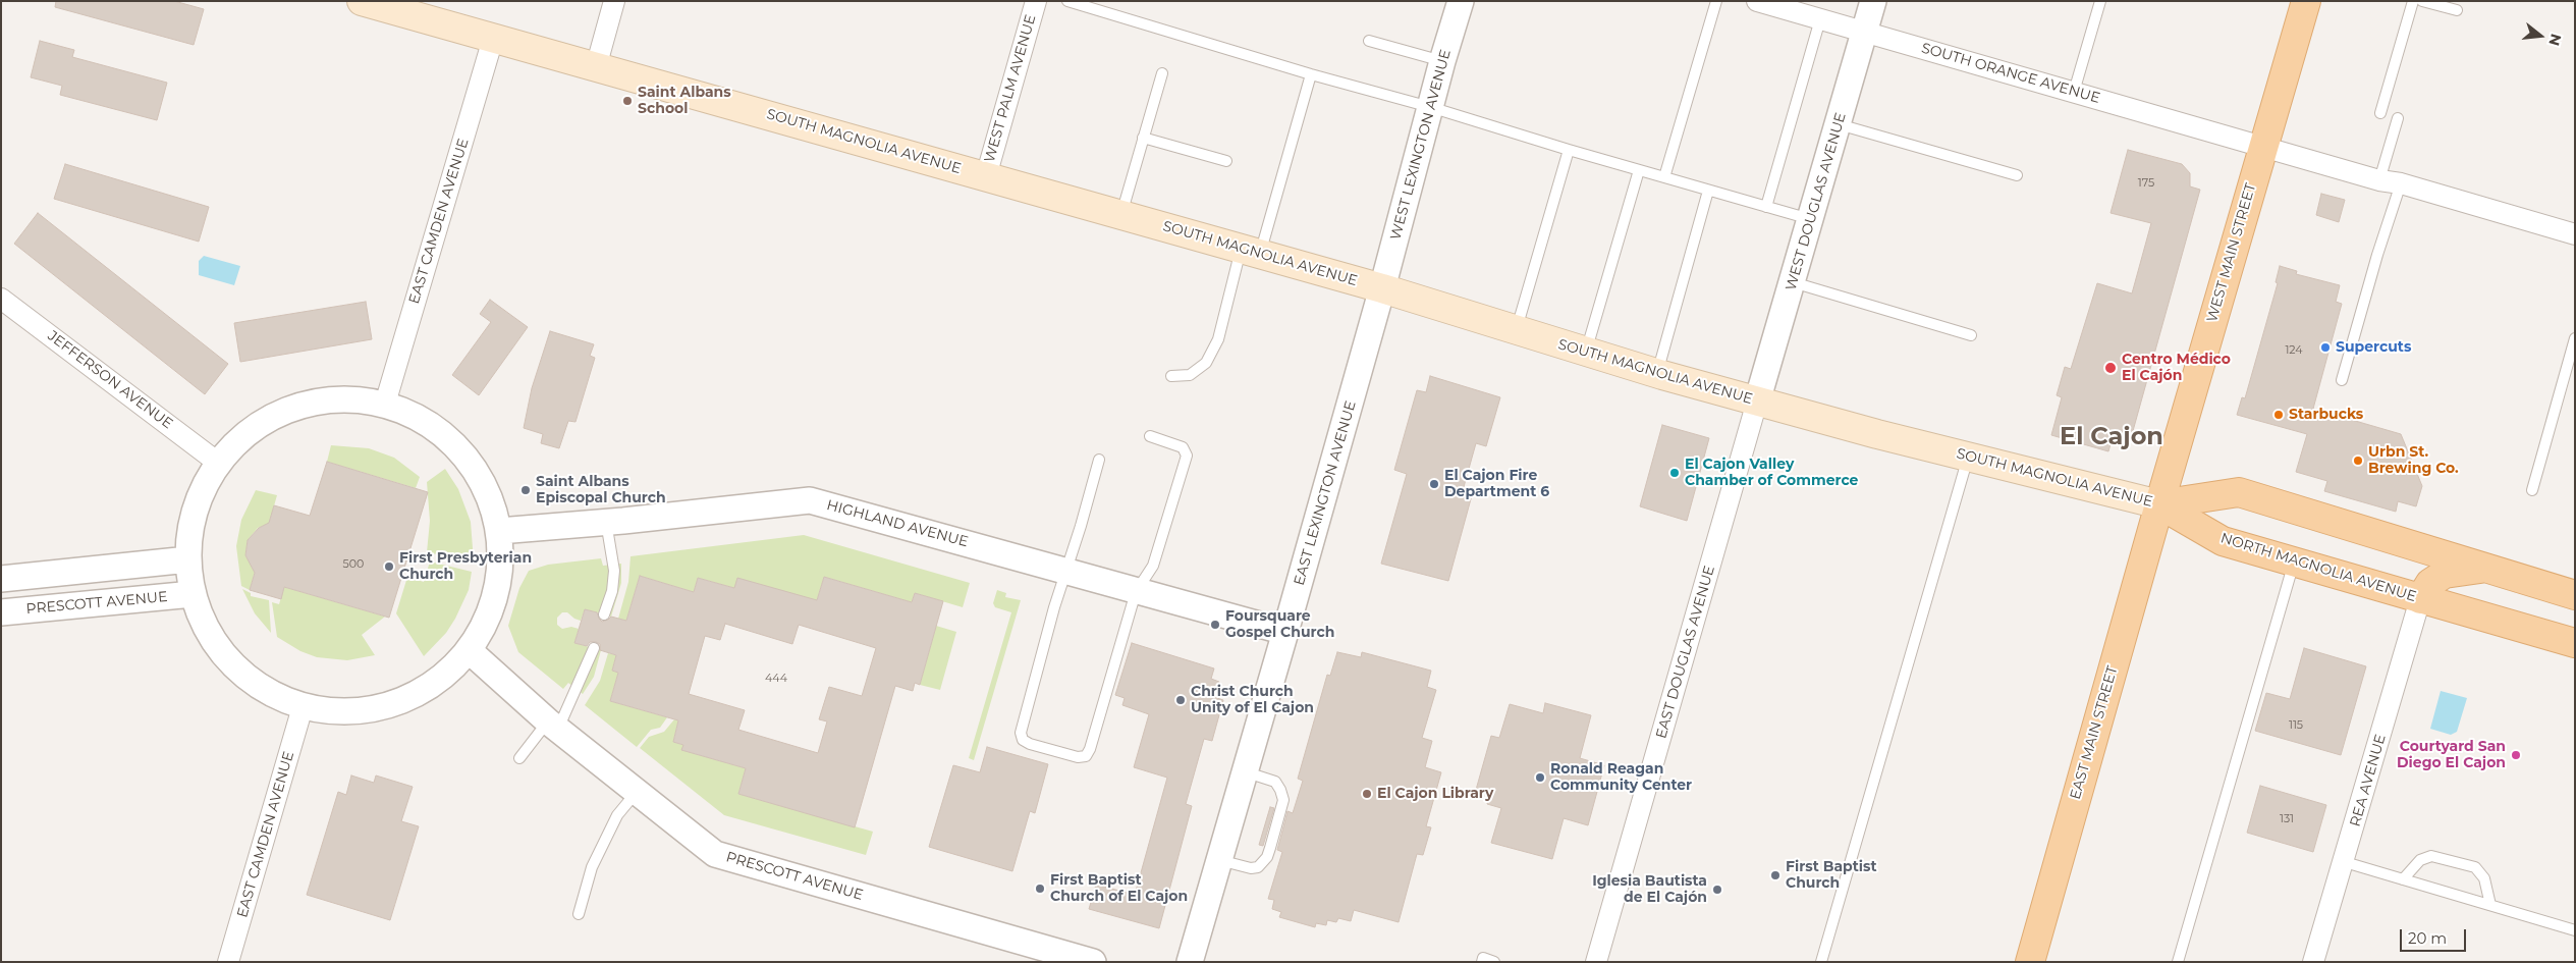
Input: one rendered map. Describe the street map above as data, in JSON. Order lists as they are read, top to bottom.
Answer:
{
  "streets": {
    "main road": [
      "SOUTH MAGNOLIA AVENUE",
      "WEST MAIN STREET",
      "NORTH MAGNOLIA AVENUE",
      "EAST MAIN STREET"
    ],
    "street": [
      "SOUTH ORANGE AVENUE",
      "WEST PALM AVENUE",
      "WEST LEXINGTON AVENUE",
      "WEST DOUGLAS AVENUE",
      "EAST CAMDEN AVENUE",
      "JEFFERSON AVENUE",
      "EAST LEXINGTON AVENUE",
      "HIGHLAND AVENUE",
      "PRESCOTT AVENUE",
      "EAST DOUGLAS AVENUE",
      "REA AVENUE"
    ]
  },
  "crossings": [
    ["SOUTH ORANGE AVENUE", "WEST DOUGLAS AVENUE"],
    ["SOUTH ORANGE AVENUE", "WEST MAIN STREET"],
    ["WEST PALM AVENUE", "SOUTH MAGNOLIA AVENUE"],
    ["SOUTH MAGNOLIA AVENUE", "WEST LEXINGTON AVENUE"],
    ["SOUTH MAGNOLIA AVENUE", "WEST DOUGLAS AVENUE"],
    ["SOUTH MAGNOLIA AVENUE", "EAST CAMDEN AVENUE"],
    ["SOUTH MAGNOLIA AVENUE", "WEST MAIN STREET"],
    ["SOUTH MAGNOLIA AVENUE", "EAST LEXINGTON AVENUE"],
    ["SOUTH MAGNOLIA AVENUE", "NORTH MAGNOLIA AVENUE"],
    ["SOUTH MAGNOLIA AVENUE", "EAST DOUGLAS AVENUE"],
    ["SOUTH MAGNOLIA AVENUE", "EAST MAIN STREET"],
    ["WEST LEXINGTON AVENUE", "EAST LEXINGTON AVENUE"],
    ["WEST DOUGLAS AVENUE", "EAST DOUGLAS AVENUE"],
    ["WEST MAIN STREET", "NORTH MAGNOLIA AVENUE"],
    ["WEST MAIN STREET", "EAST MAIN STREET"],
    ["EAST LEXINGTON AVENUE", "HIGHLAND AVENUE"],
    ["NORTH MAGNOLIA AVENUE", "EAST MAIN STREET"],
    ["NORTH MAGNOLIA AVENUE", "REA AVENUE"]
  ],
  "districts": ["El Cajon"],
  "places": [
    "Saint Albans School",
    "Supercuts",
    "Centro Médico El Cajón",
    "Starbucks",
    "Urbn St. Brewing Co.",
    "El Cajon Valley Chamber of Commerce",
    "El Cajon Fire Department 6",
    "Saint Albans Episcopal Church",
    "First Presbyterian Church",
    "Foursquare Gospel Church",
    "Christ Church Unity of El Cajon",
    "Courtyard San Diego El Cajon",
    "Ronald Reagan Community Center",
    "El Cajon Library",
    "First Baptist Church",
    "First Baptist Church of El Cajon",
    "Iglesia Bautista de El Cajón"
  ],
  "house_numbers": [
    "175",
    "124",
    "500",
    "444",
    "115",
    "131"
  ],
  "scale_bar": "20 m",
  "north": "right"
}
